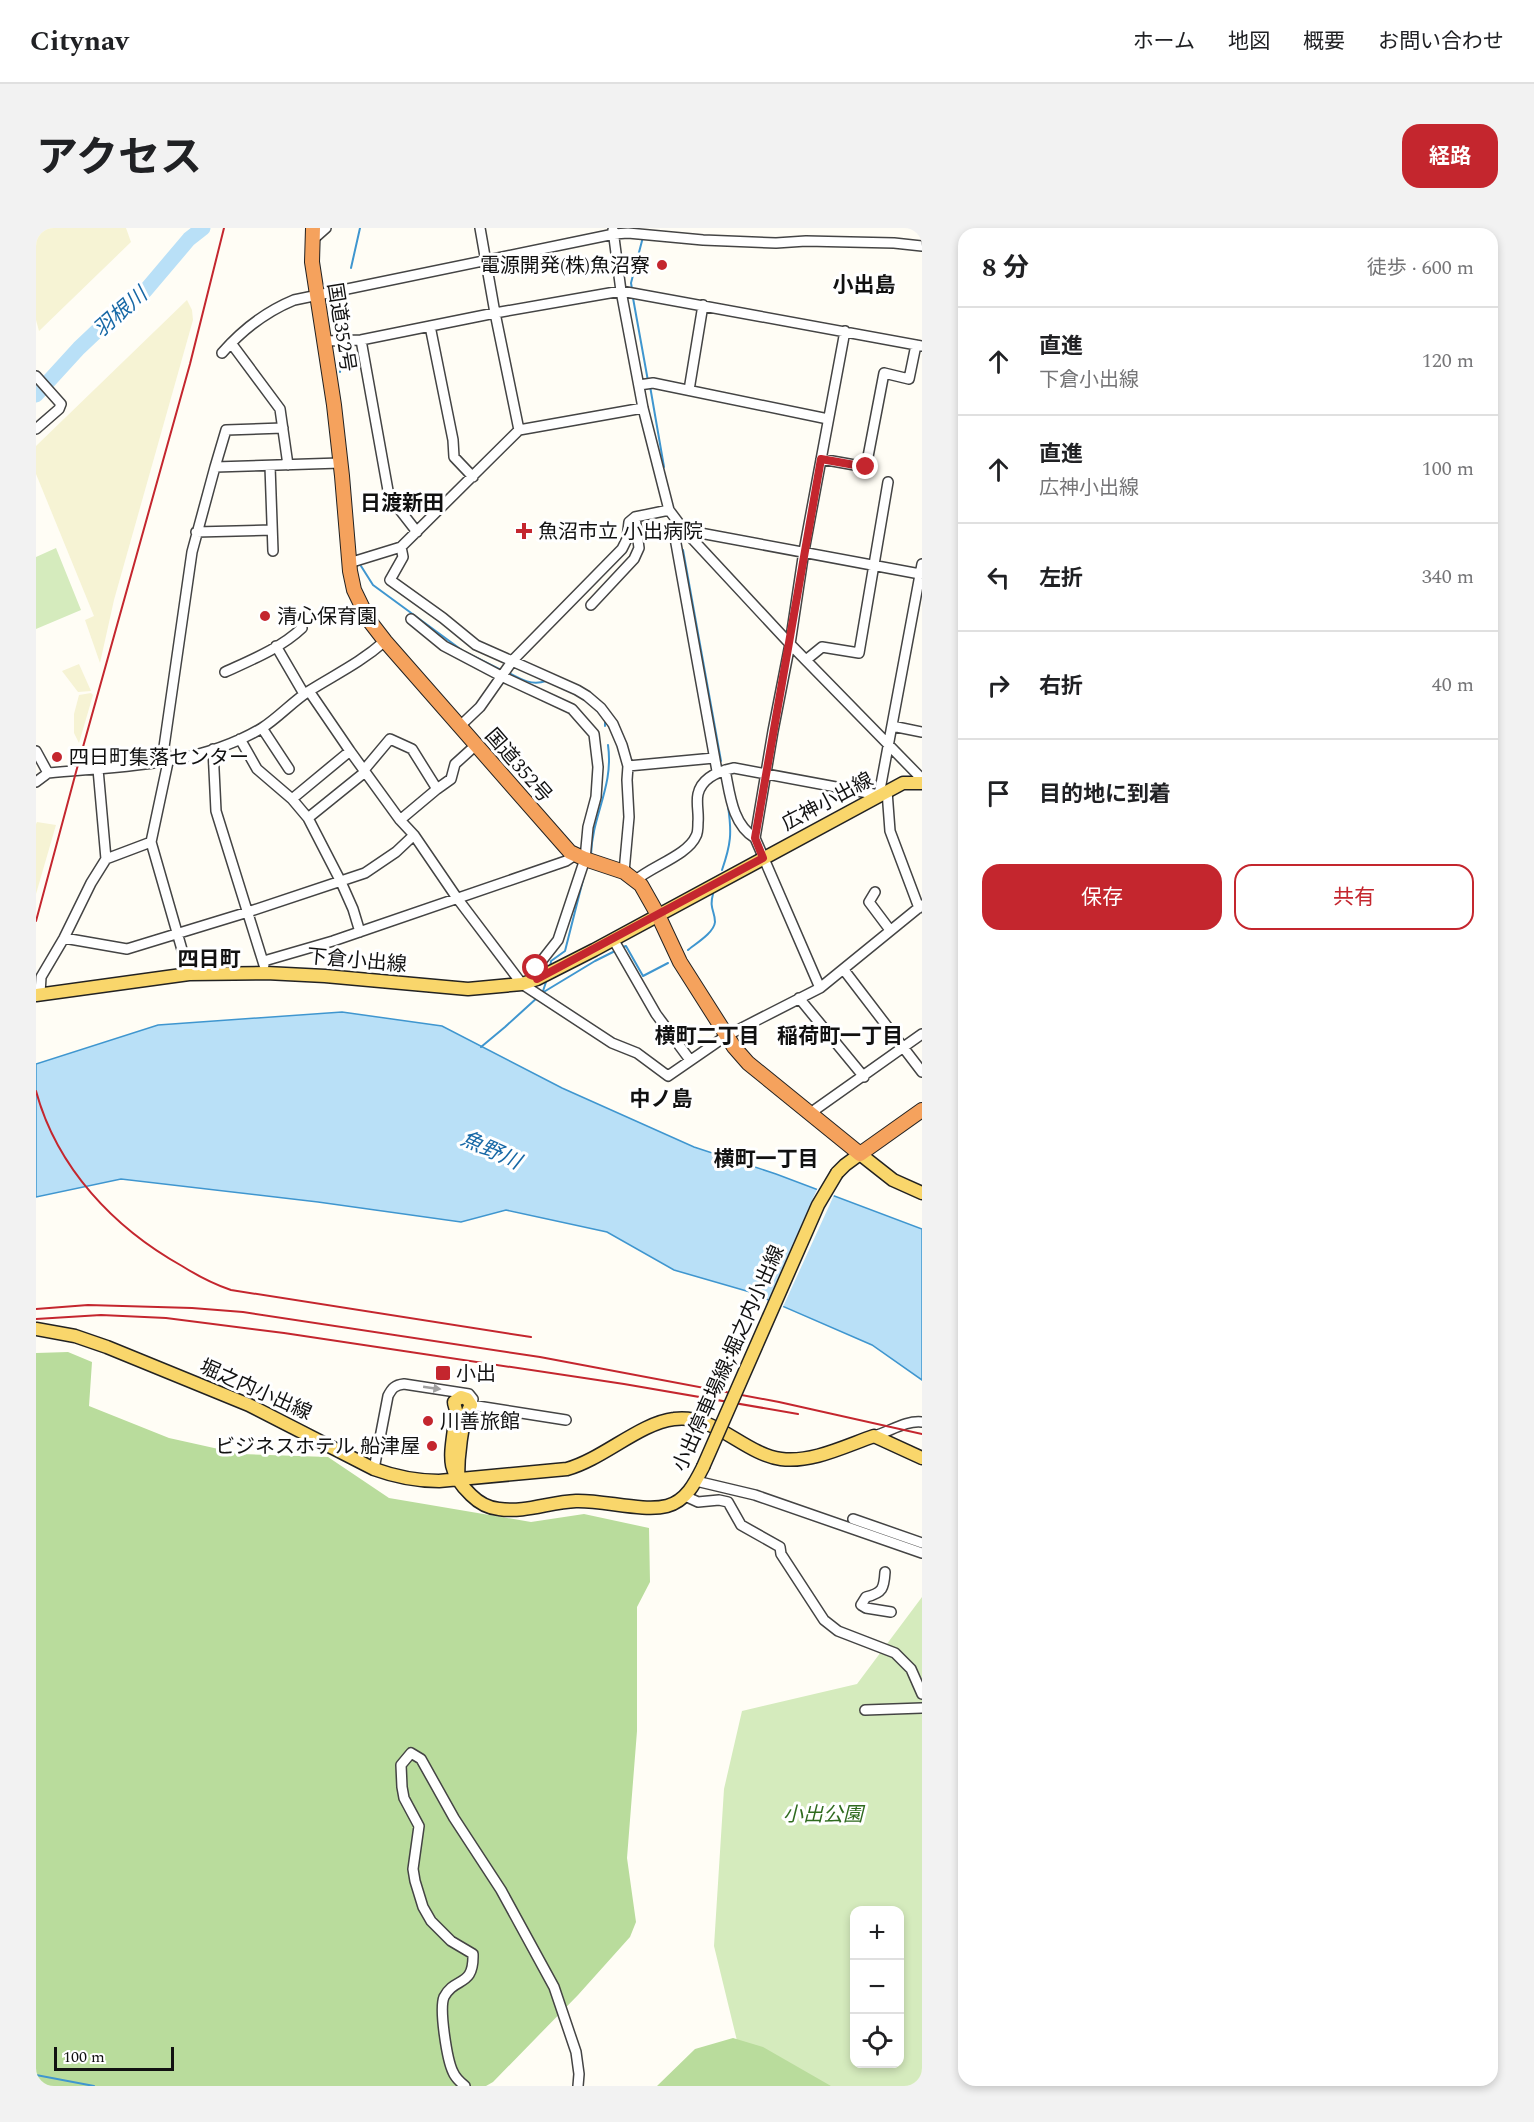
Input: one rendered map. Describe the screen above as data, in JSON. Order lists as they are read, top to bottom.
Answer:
{
  "streets": {
    "highway": ["国道352号"],
    "main road": [
      "広神小出線",
      "下倉小出線",
      "小出停車場線;堀之内小出線",
      "堀之内小出線"
    ]
  },
  "crossings": [
    ["国道352号", "広神小出線"],
    ["国道352号", "下倉小出線"],
    ["国道352号", "小出停車場線;堀之内小出線"],
    ["広神小出線", "下倉小出線"],
    ["小出停車場線;堀之内小出線", "堀之内小出線"]
  ],
  "districts": [
    "小出島",
    "日渡新田",
    "四日町",
    "横町二丁目",
    "稲荷町一丁目",
    "中ノ島",
    "横町一丁目"
  ],
  "water": ["羽根川", "魚野川"],
  "parks": ["小出公園"],
  "places": {
    "other": [
      "電源開発(株)魚沼寮",
      "清心保育園",
      "四日町集落センター",
      "川善旅館",
      "ビジネスホテル 船津屋"
    ],
    "health": ["魚沼市立 小出病院"],
    "transit": ["小出"]
  },
  "scale_bar": "100 m",
  "page": {
    "header": "Citynav",
    "nav": [
      "ホーム",
      "地図",
      "概要",
      "お問い合わせ"
    ],
    "title": "アクセス",
    "buttons": [
      "経路",
      ["保存", "共有"]
    ],
    "heading": ["8 分", "徒歩 · 600 m"],
    "list": [
      ["直進", "下倉小出線", "120 m"],
      ["直進", "広神小出線", "100 m"],
      ["左折", "340 m"],
      ["右折", "40 m"],
      "目的地に到着"
    ],
    "map_buttons": ["+", "−"],
    "scale": "100 m"
  }
}
